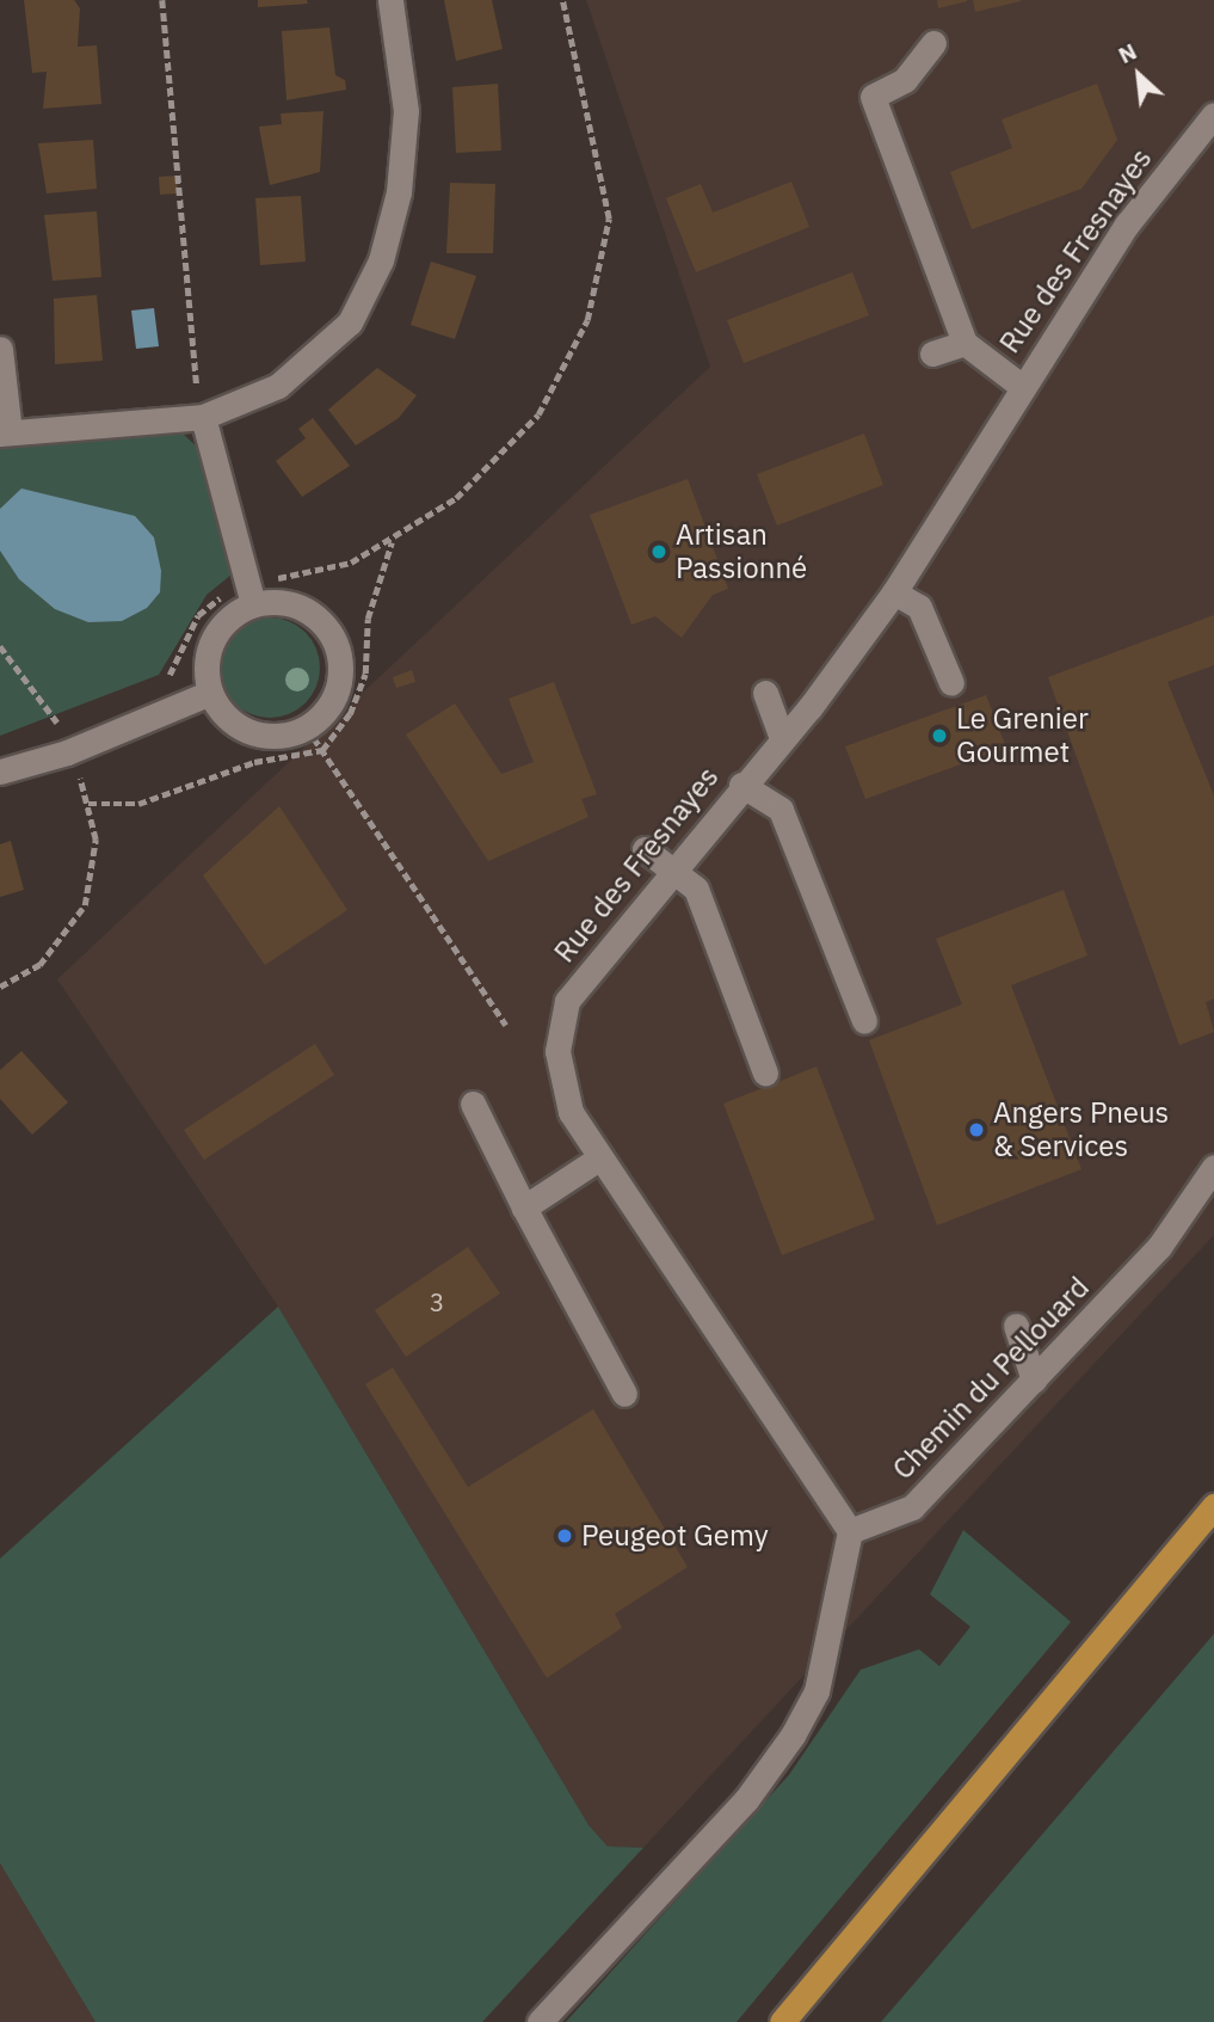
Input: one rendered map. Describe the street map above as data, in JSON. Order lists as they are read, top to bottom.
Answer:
{
  "streets": {
    "street": ["Rue des Fresnayes", "Chemin du Pellouard"]
  },
  "crossings": [
    ["Rue des Fresnayes", "Chemin du Pellouard"]
  ],
  "places": [
    "Artisan Passionné",
    "Le Grenier Gourmet",
    "Angers Pneus & Services",
    "Peugeot Gemy"
  ],
  "house_numbers": ["3"],
  "north": "top left"
}
